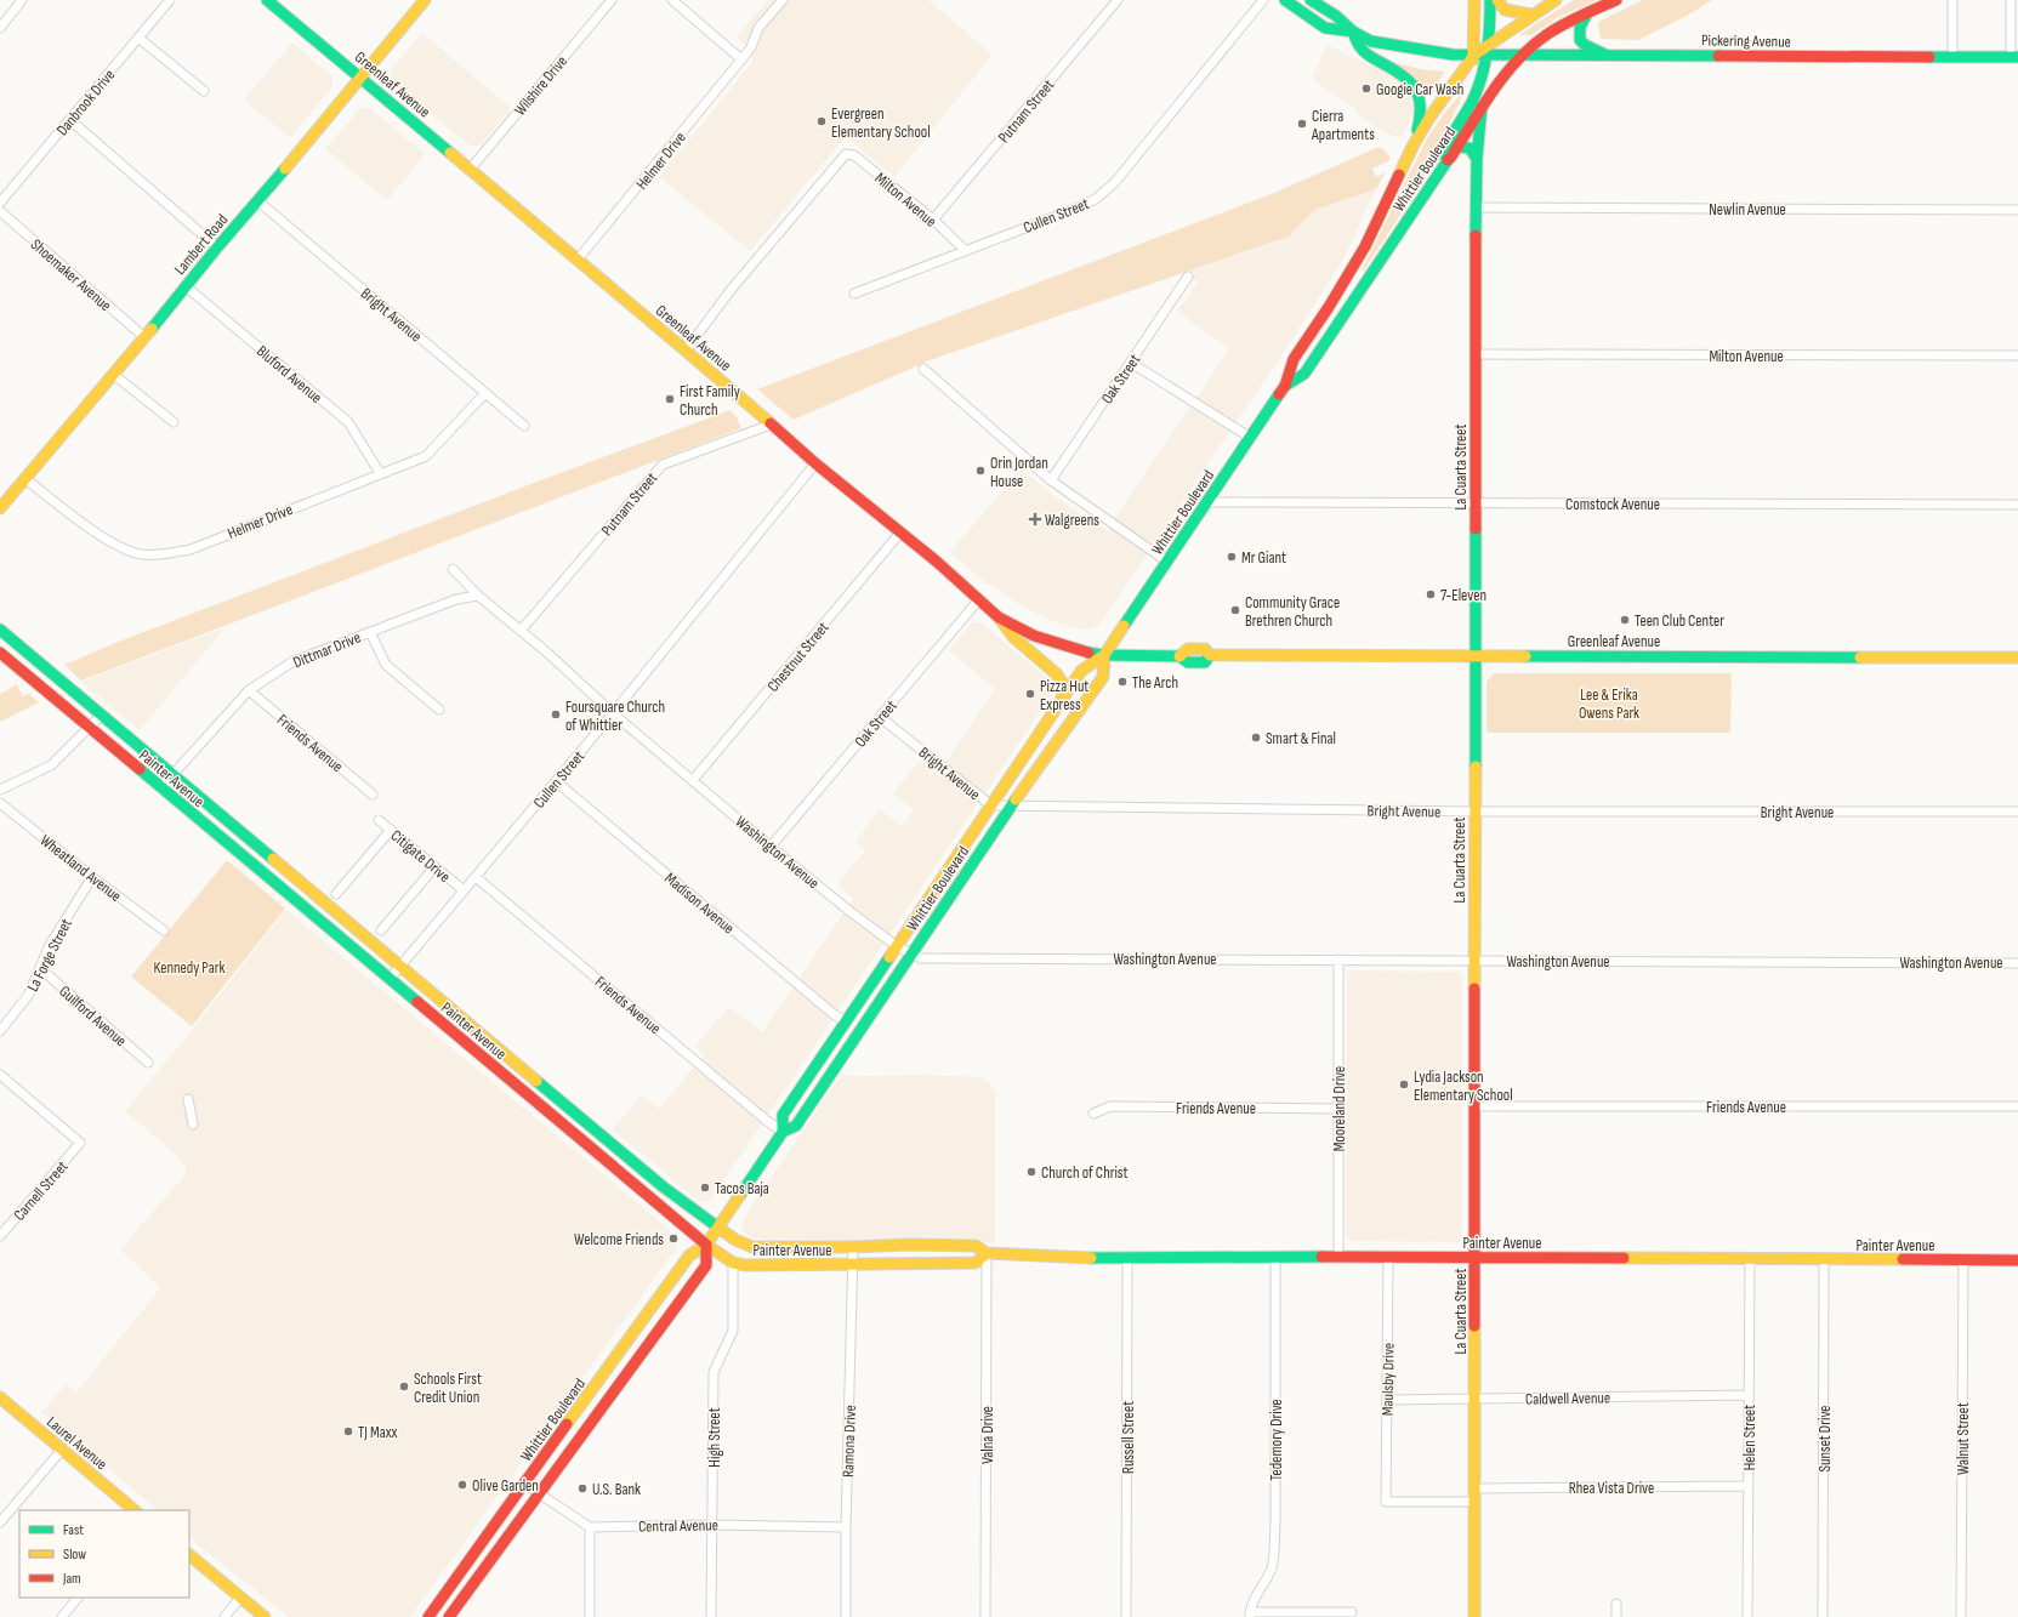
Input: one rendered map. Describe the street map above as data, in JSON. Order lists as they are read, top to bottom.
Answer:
{
  "streets": {
    "main road": [
      "Pickering Avenue",
      "Greenleaf Avenue",
      "Whittier Boulevard",
      "Lambert Road",
      "La Cuarta Street",
      "Painter Avenue",
      "Laurel Avenue"
    ],
    "street": [
      "Wilshire Drive",
      "Danbrook Drive",
      "Putnam Street",
      "Helmer Drive",
      "Milton Avenue",
      "Newlin Avenue",
      "Cullen Street",
      "Shoemaker Avenue",
      "Bright Avenue",
      "Bluford Avenue",
      "Oak Street",
      "Comstock Avenue",
      "Dittmar Drive",
      "Chestnut Street",
      "Friends Avenue",
      "Washington Avenue",
      "Citigate Drive",
      "Wheatland Avenue",
      "Madison Avenue",
      "La Forge Street",
      "Guilford Avenue",
      "Mooreland Drive",
      "Carnell Street",
      "Maulsby Drive",
      "Caldwell Avenue",
      "Valna Drive",
      "High Street",
      "Russell Street",
      "Helen Street",
      "Sunset Drive",
      "Walnut Street",
      "Tedemory Drive",
      "Ramona Drive",
      "Rhea Vista Drive",
      "Central Avenue"
    ]
  },
  "crossings": [
    ["Pickering Avenue", "Whittier Boulevard"],
    ["Greenleaf Avenue", "Wilshire Drive"],
    ["Greenleaf Avenue", "Putnam Street"],
    ["Greenleaf Avenue", "Helmer Drive"],
    ["Greenleaf Avenue", "Whittier Boulevard"],
    ["Greenleaf Avenue", "Milton Avenue"],
    ["Greenleaf Avenue", "Cullen Street"],
    ["Greenleaf Avenue", "Lambert Road"],
    ["Greenleaf Avenue", "Oak Street"],
    ["Greenleaf Avenue", "La Cuarta Street"],
    ["Greenleaf Avenue", "Chestnut Street"],
    ["Putnam Street", "Milton Avenue"],
    ["Putnam Street", "Washington Avenue"],
    ["Helmer Drive", "Lambert Road"],
    ["Helmer Drive", "Bright Avenue"],
    ["Helmer Drive", "Bluford Avenue"],
    ["Whittier Boulevard", "Bright Avenue"],
    ["Whittier Boulevard", "La Cuarta Street"],
    ["Whittier Boulevard", "Comstock Avenue"],
    ["Whittier Boulevard", "Friends Avenue"],
    ["Whittier Boulevard", "Painter Avenue"],
    ["Whittier Boulevard", "Washington Avenue"],
    ["Whittier Boulevard", "Madison Avenue"],
    ["Milton Avenue", "Cullen Street"],
    ["Milton Avenue", "La Cuarta Street"],
    ["Newlin Avenue", "La Cuarta Street"],
    ["Cullen Street", "Friends Avenue"],
    ["Cullen Street", "Painter Avenue"],
    ["Cullen Street", "Washington Avenue"],
    ["Cullen Street", "Citigate Drive"],
    ["Cullen Street", "Madison Avenue"],
    ["Lambert Road", "Shoemaker Avenue"],
    ["Lambert Road", "Bright Avenue"],
    ["Lambert Road", "Bluford Avenue"],
    ["Bright Avenue", "Oak Street"],
    ["Bright Avenue", "La Cuarta Street"],
    ["Oak Street", "Washington Avenue"],
    ["La Cuarta Street", "Comstock Avenue"],
    ["La Cuarta Street", "Friends Avenue"],
    ["La Cuarta Street", "Painter Avenue"],
    ["La Cuarta Street", "Washington Avenue"],
    ["La Cuarta Street", "Maulsby Drive"],
    ["La Cuarta Street", "Caldwell Avenue"],
    ["La Cuarta Street", "Rhea Vista Drive"],
    ["Dittmar Drive", "Friends Avenue"],
    ["Dittmar Drive", "Painter Avenue"],
    ["Dittmar Drive", "Washington Avenue"],
    ["Chestnut Street", "Washington Avenue"],
    ["Friends Avenue", "Mooreland Drive"],
    ["Painter Avenue", "Mooreland Drive"],
    ["Painter Avenue", "Maulsby Drive"],
    ["Painter Avenue", "Valna Drive"],
    ["Painter Avenue", "High Street"],
    ["Painter Avenue", "Russell Street"],
    ["Painter Avenue", "Helen Street"],
    ["Painter Avenue", "Sunset Drive"],
    ["Painter Avenue", "Walnut Street"],
    ["Painter Avenue", "Tedemory Drive"],
    ["Painter Avenue", "Ramona Drive"],
    ["Washington Avenue", "Mooreland Drive"],
    ["Wheatland Avenue", "La Forge Street"],
    ["La Forge Street", "Guilford Avenue"],
    ["Maulsby Drive", "Caldwell Avenue"],
    ["Caldwell Avenue", "Helen Street"],
    ["High Street", "Central Avenue"],
    ["Helen Street", "Rhea Vista Drive"],
    ["Ramona Drive", "Central Avenue"]
  ],
  "parks": ["Lee & Erika Owens Park", "Kennedy Park"],
  "places": {
    "other": [
      "Googie Car Wash",
      "Evergreen Elementary School",
      "Cierra Apartments",
      "First Family Church",
      "Orin Jordan House",
      "Mr Giant",
      "7-Eleven",
      "Community Grace Brethren Church",
      "Teen Club Center",
      "The Arch",
      "Pizza Hut Express",
      "Foursquare Church of Whittier",
      "Smart & Final",
      "Lydia Jackson Elementary School",
      "Church of Christ",
      "Tacos Baja",
      "Welcome Friends",
      "Schools First Credit Union",
      "TJ Maxx",
      "Olive Garden",
      "U.S. Bank"
    ],
    "health": ["Walgreens"]
  },
  "legend": ["Fast", "Slow", "Jam"]
}
